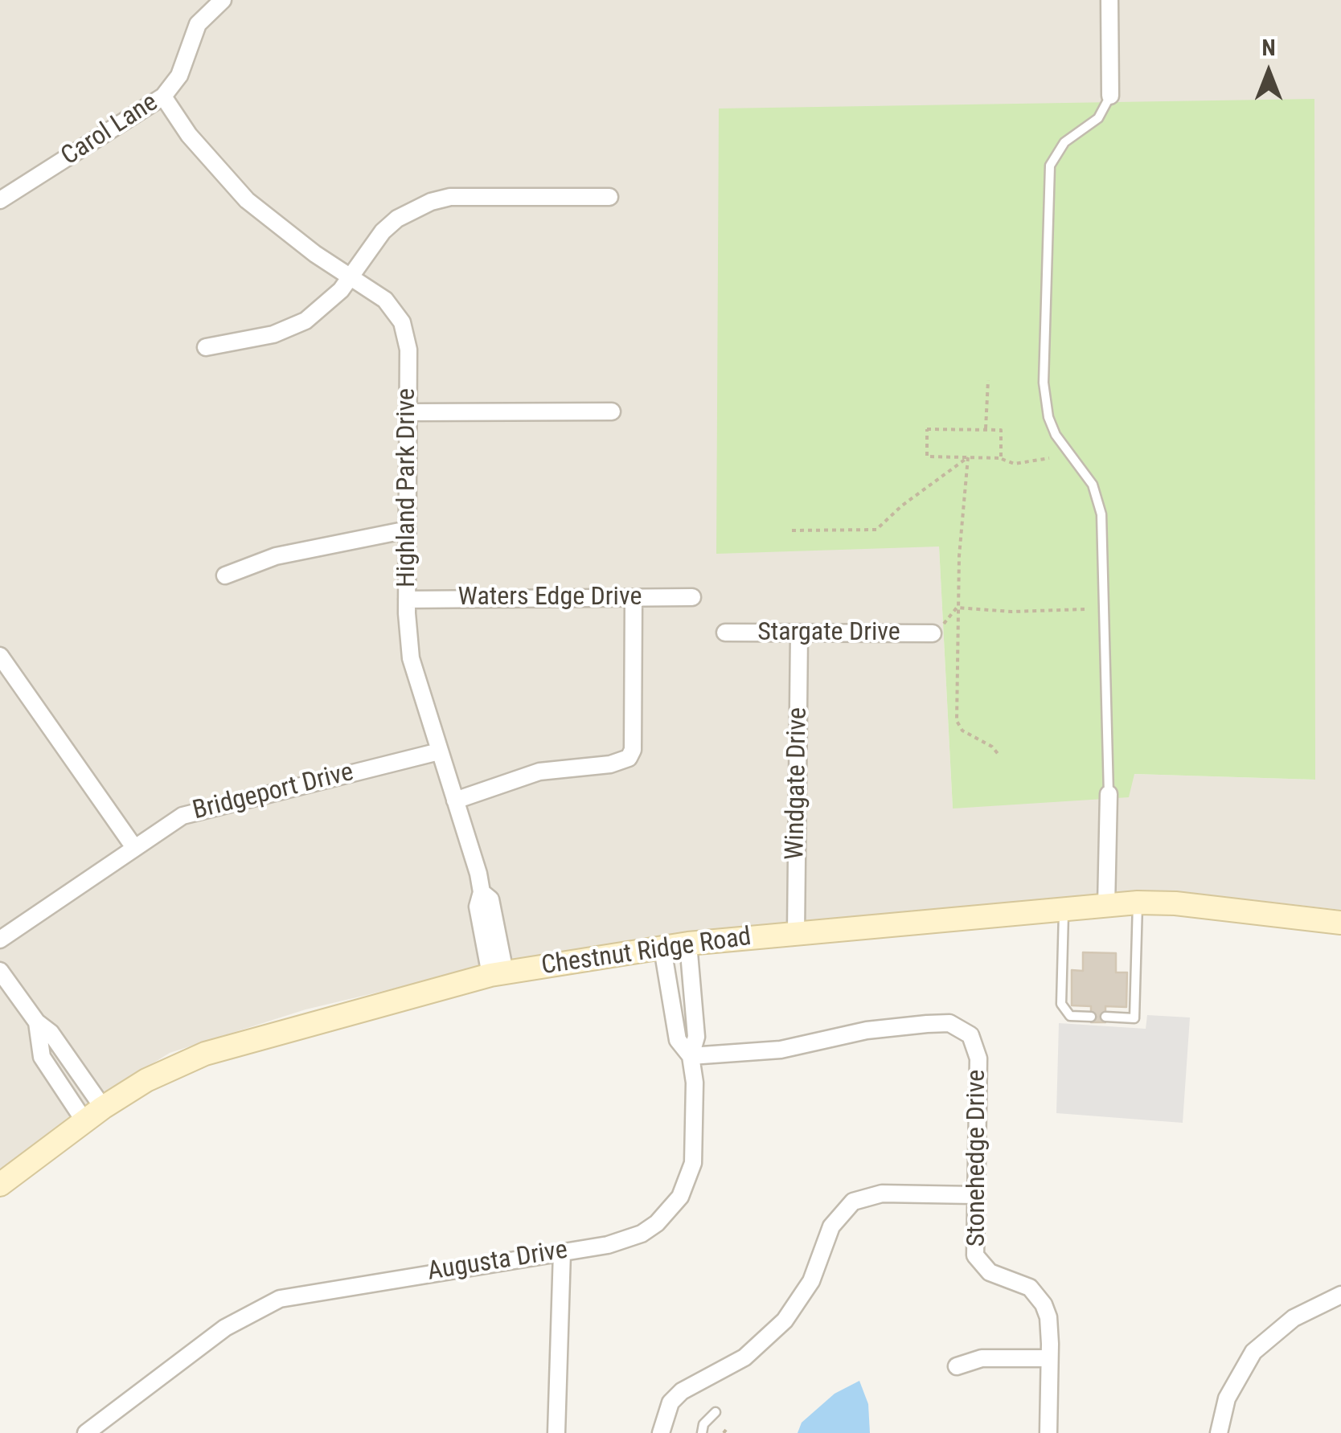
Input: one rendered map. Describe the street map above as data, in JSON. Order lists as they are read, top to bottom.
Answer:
{
  "streets": {
    "street": [
      "Carol Lane",
      "Highland Park Drive",
      "Waters Edge Drive",
      "Stargate Drive",
      "Windgate Drive",
      "Bridgeport Drive",
      "Chestnut Ridge Road",
      "Stonehedge Drive",
      "Augusta Drive"
    ]
  },
  "crossings": [
    ["Carol Lane", "Highland Park Drive"],
    ["Highland Park Drive", "Waters Edge Drive"],
    ["Highland Park Drive", "Bridgeport Drive"],
    ["Highland Park Drive", "Chestnut Ridge Road"],
    ["Stargate Drive", "Windgate Drive"],
    ["Windgate Drive", "Chestnut Ridge Road"],
    ["Chestnut Ridge Road", "Augusta Drive"],
    ["Stonehedge Drive", "Augusta Drive"]
  ],
  "north": "top"
}
